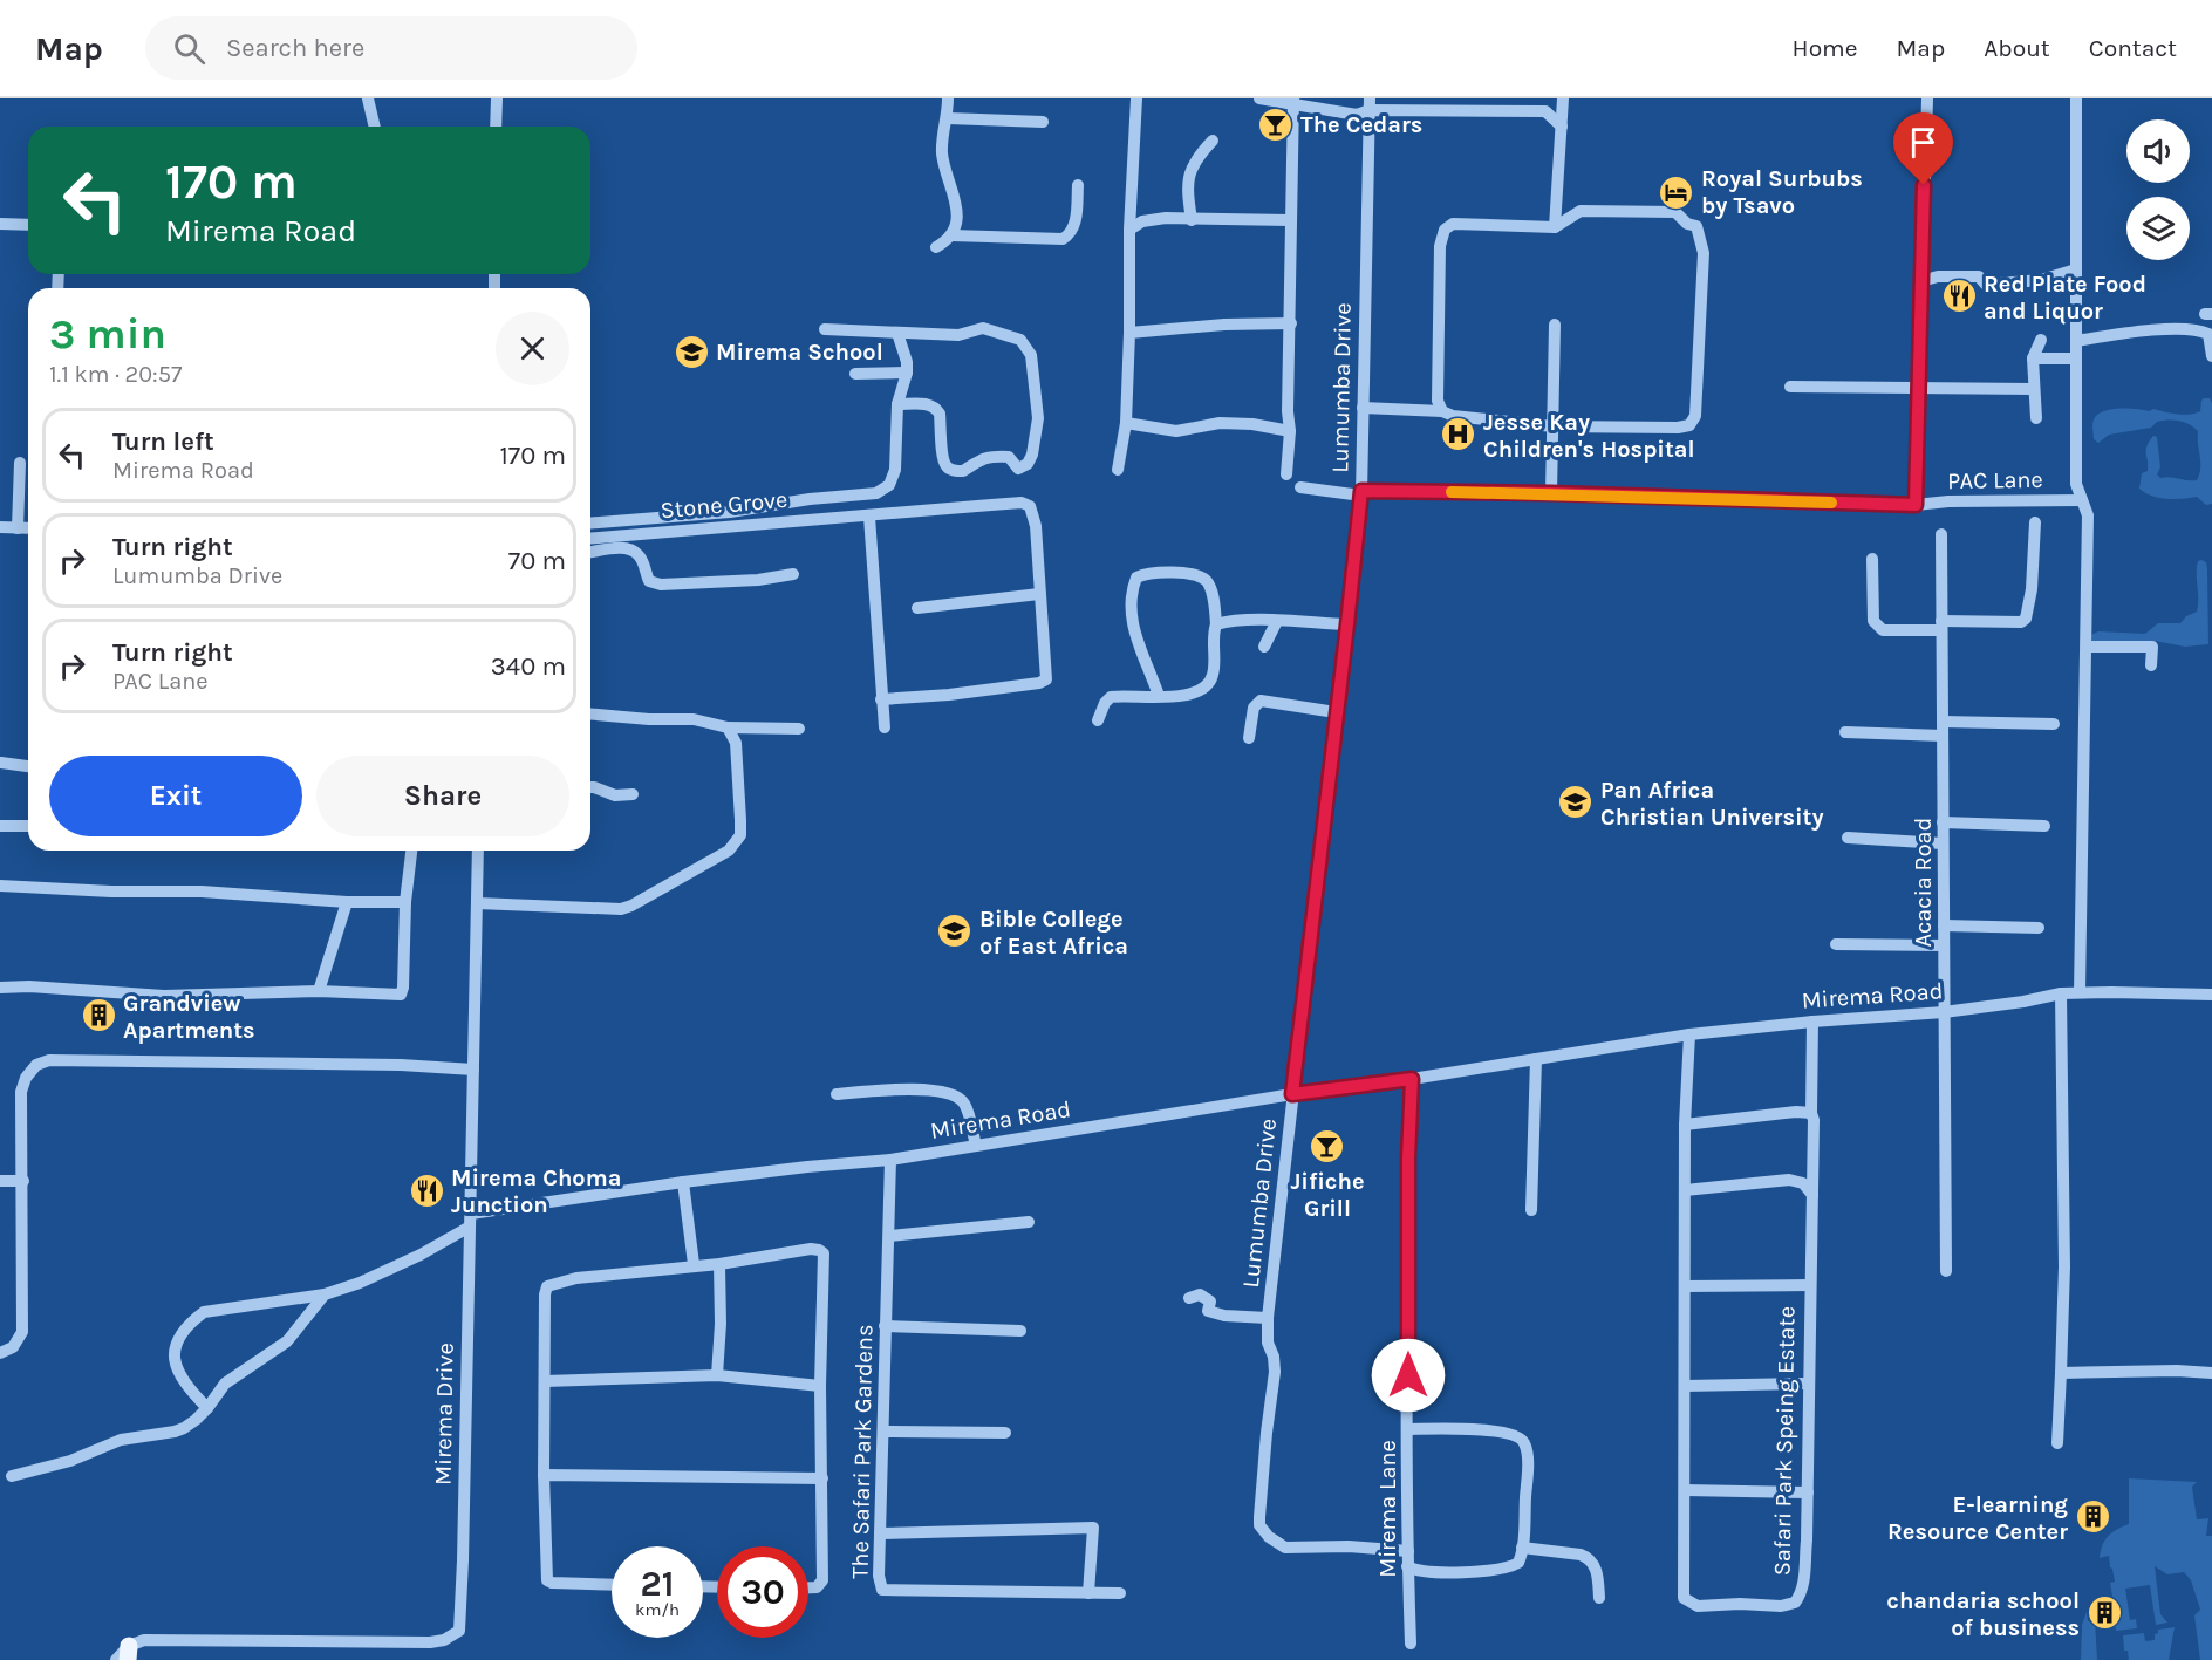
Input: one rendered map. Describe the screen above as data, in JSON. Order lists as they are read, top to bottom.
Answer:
{
  "streets": {
    "street": [
      "Lumumba Drive",
      "PAC Lane",
      "Stone Grove",
      "Acacia Road",
      "Mirema Road",
      "Mirema Drive",
      "Safari Park Speing Estate",
      "The Safari Park Gardens",
      "Mirema Lane"
    ]
  },
  "crossings": [
    ["Lumumba Drive", "PAC Lane"],
    ["Lumumba Drive", "Mirema Road"],
    ["Lumumba Drive", "Mirema Lane"],
    ["Acacia Road", "Mirema Road"],
    ["Mirema Road", "Mirema Drive"],
    ["Mirema Road", "Safari Park Speing Estate"],
    ["Mirema Road", "The Safari Park Gardens"],
    ["Mirema Road", "Mirema Lane"]
  ],
  "places": {
    "bar": ["The Cedars", "Jifiche Grill"],
    "hotel": ["Royal Surbubs by Tsavo"],
    "restaurant": ["Red Plate Food and Liquor", "Mirema Choma Junction"],
    "school or university": ["Mirema School", "Pan Africa Christian University", "Bible College of East Africa"],
    "hospital": ["Jesse Kay Children's Hospital"],
    "building": ["Grandview Apartments", "E-learning Resource Center", "chandaria school of business"]
  },
  "page": {
    "header": "Map",
    "search": "Search here",
    "nav": [
      "Home",
      "Map",
      "About",
      "Contact"
    ],
    "turn": ["170 m", "Mirema Road"],
    "heading": ["3 min", "1.1 km · 20:57"],
    "list": [
      {
        "name": "Turn left",
        "note": "Mirema Road",
        "value": "170 m"
      },
      {
        "name": "Turn right",
        "note": "Lumumba Drive",
        "value": "70 m"
      },
      {
        "name": "Turn right",
        "note": "PAC Lane",
        "value": "340 m"
      }
    ],
    "buttons": ["Exit", "Share"],
    "speed": "21 km/h",
    "limit": "30"
  }
}
